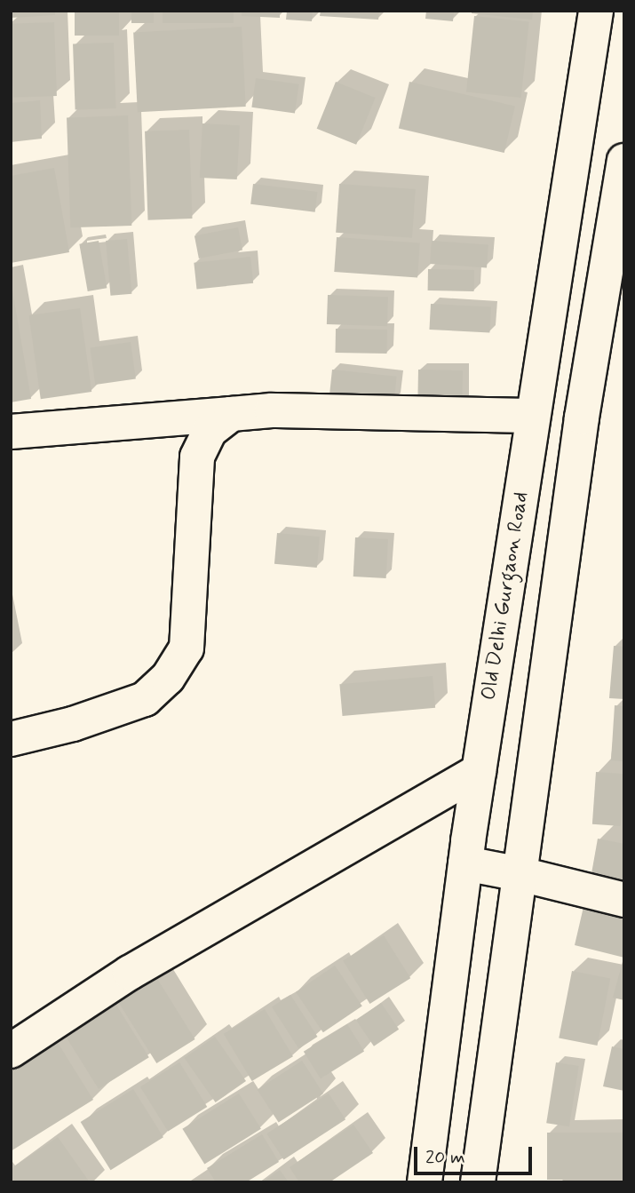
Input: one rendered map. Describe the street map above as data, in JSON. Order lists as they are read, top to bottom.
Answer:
{
  "streets": {
    "main road": ["Old Delhi Gurgaon Road"]
  },
  "scale_bar": "20 m"
}
